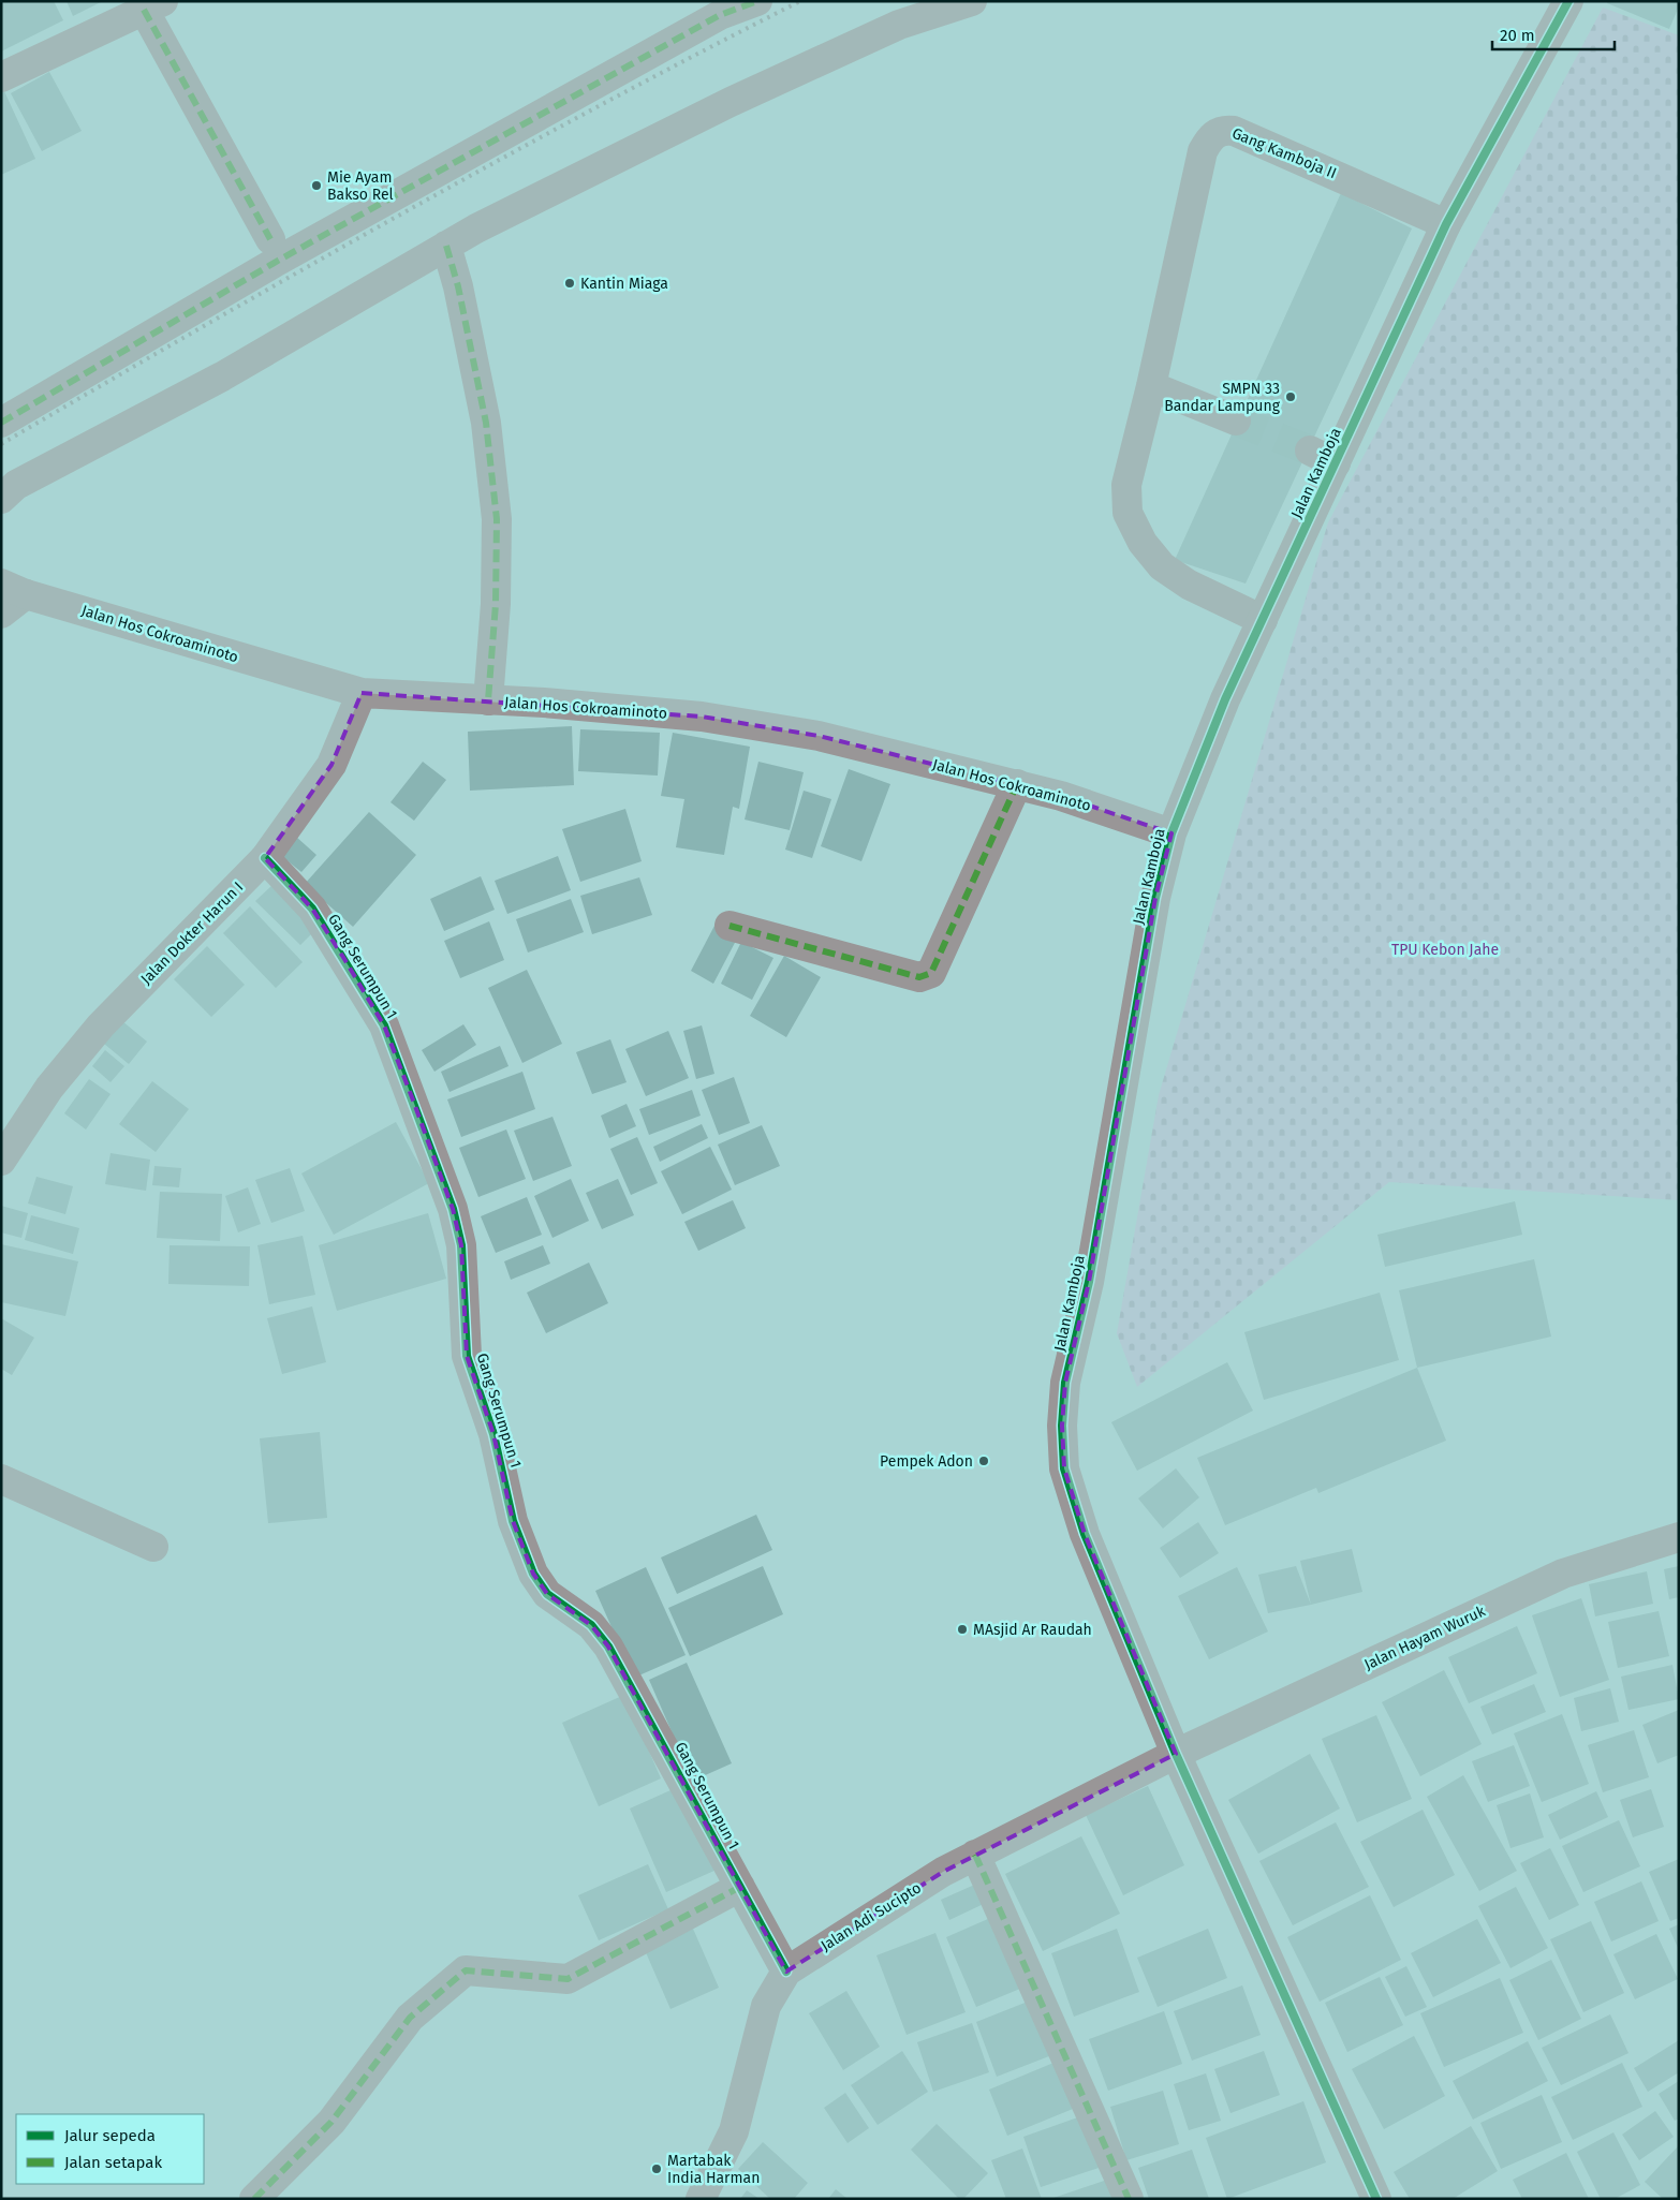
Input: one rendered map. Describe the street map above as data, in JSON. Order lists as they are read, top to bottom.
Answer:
{
  "streets": {
    "street": [
      "Gang Kamboja II",
      "Jalan Kamboja",
      "Jalan Hos Cokroaminoto",
      "Jalan Dokter Harun I",
      "Gang Serumpun 1",
      "Jalan Hayam Wuruk",
      "Jalan Adi Sucipto"
    ]
  },
  "crossings": [
    ["Gang Kamboja II", "Jalan Kamboja"],
    ["Jalan Kamboja", "Jalan Hos Cokroaminoto"],
    ["Jalan Kamboja", "Jalan Hayam Wuruk"],
    ["Jalan Kamboja", "Jalan Adi Sucipto"],
    ["Jalan Hos Cokroaminoto", "Jalan Dokter Harun I"],
    ["Jalan Dokter Harun I", "Gang Serumpun 1"],
    ["Gang Serumpun 1", "Jalan Adi Sucipto"],
    ["Jalan Hayam Wuruk", "Jalan Adi Sucipto"]
  ],
  "parks": ["TPU Kebon Jahe"],
  "places": [
    "Mie Ayam Bakso Rel",
    "Kantin Miaga",
    "SMPN 33 Bandar Lampung",
    "Pempek Adon",
    "MAsjid Ar Raudah",
    "Martabak India Harman"
  ],
  "legend": ["Jalur sepeda", "Jalan setapak"],
  "scale_bar": "20 m"
}
